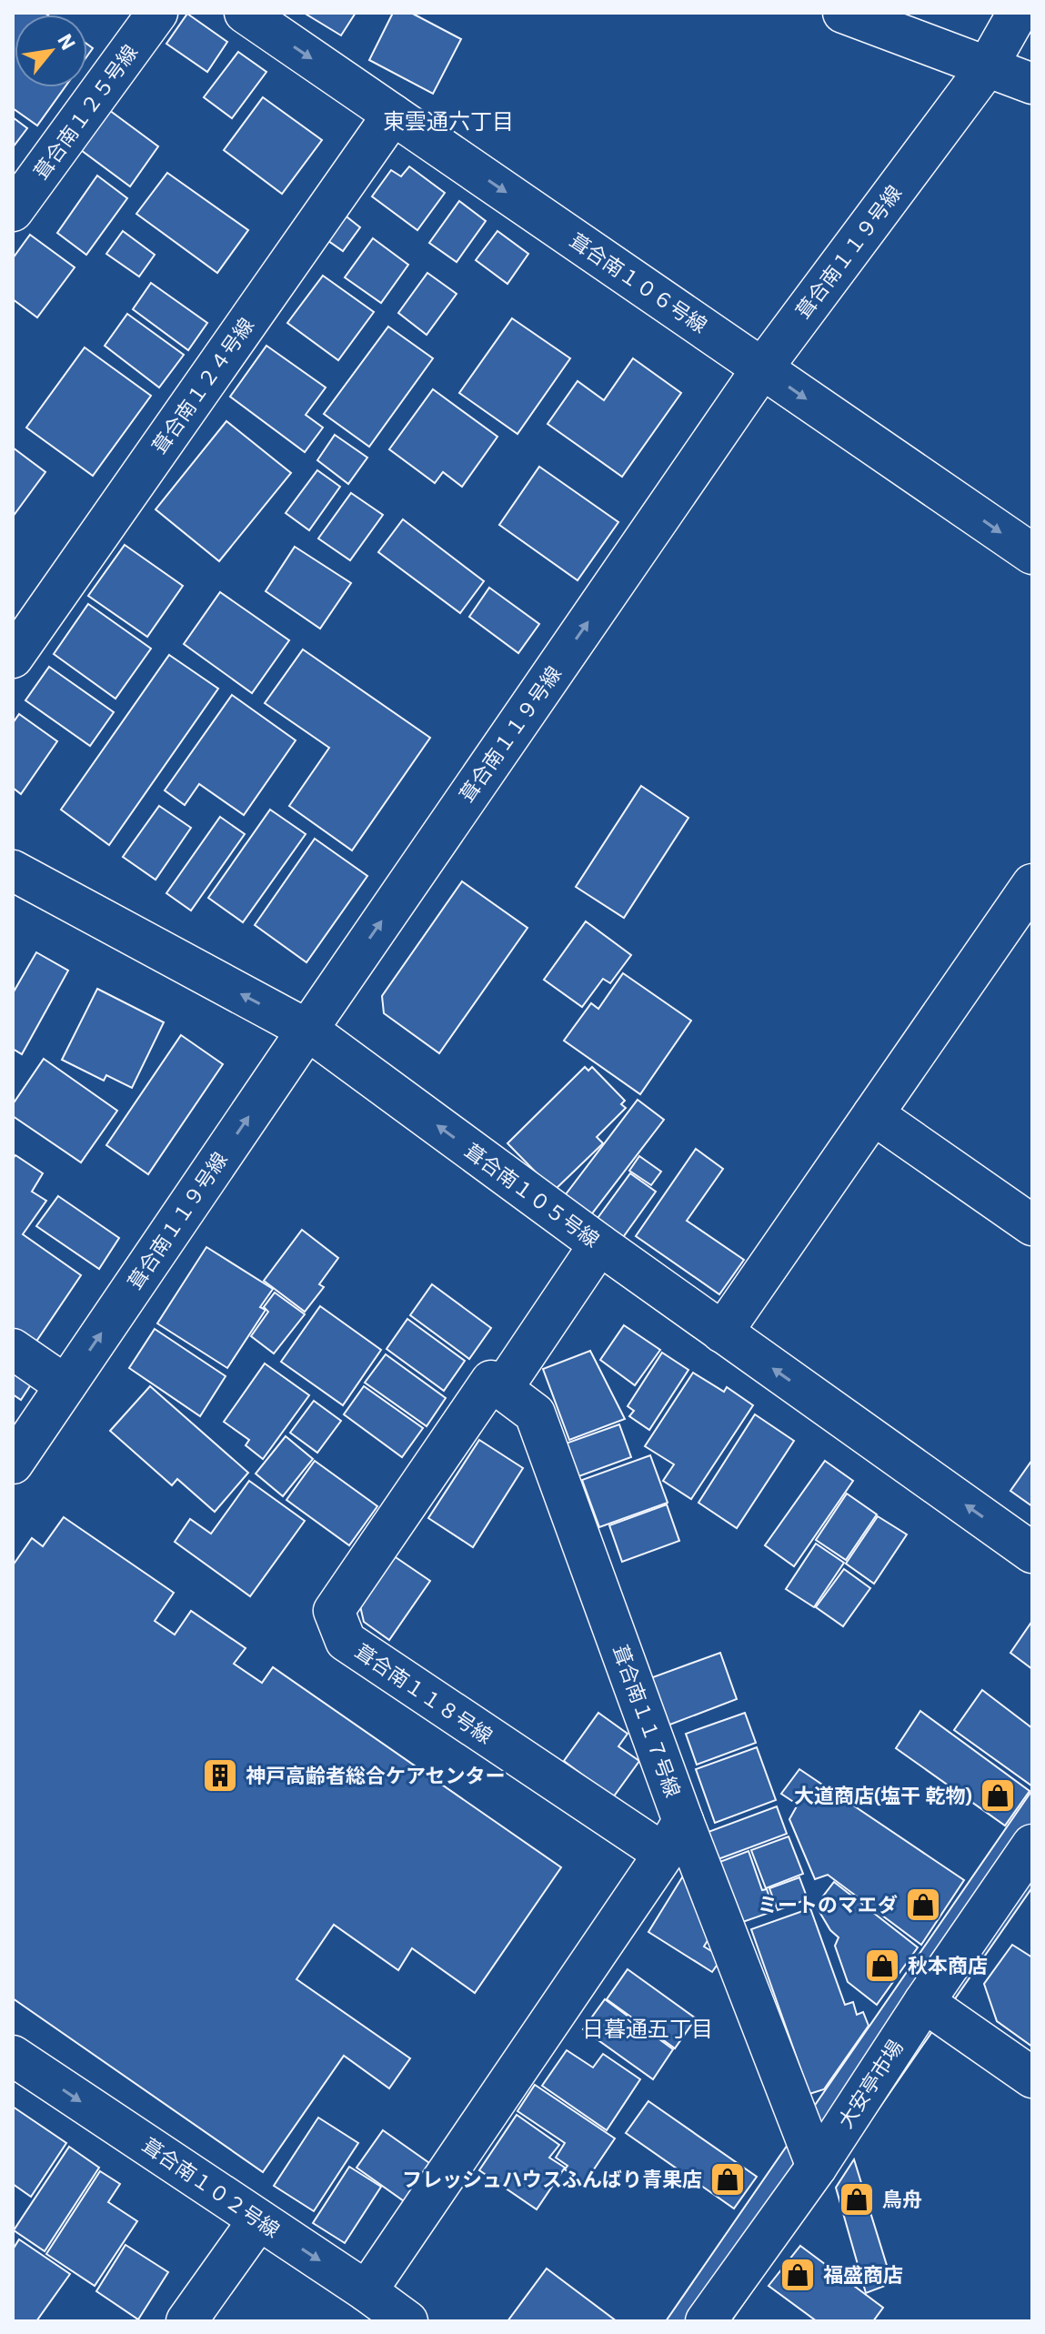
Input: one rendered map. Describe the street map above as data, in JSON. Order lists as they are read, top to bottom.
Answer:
{
  "streets": {
    "street": [
      "葺合南１２５号線",
      "葺合南１１９号線",
      "葺合南１０６号線",
      "葺合南１２４号線",
      "葺合南１０５号線",
      "葺合南１１８号線",
      "葺合南１１７号線",
      "大安亭市場",
      "葺合南１０２号線"
    ]
  },
  "crossings": [
    ["葺合南１１９号線", "葺合南１０６号線"],
    ["葺合南１１９号線", "葺合南１０５号線"],
    ["葺合南１０６号線", "葺合南１２４号線"],
    ["葺合南１１８号線", "葺合南１１７号線"],
    ["葺合南１１７号線", "大安亭市場"]
  ],
  "one_way": [
    "葺合南１１９号線",
    "葺合南１０６号線",
    "葺合南１０５号線",
    "葺合南１０２号線"
  ],
  "districts": ["東雲通六丁目", "日暮通五丁目"],
  "places": {
    "building": ["神戸高齢者総合ケアセンター"],
    "shop": [
      "大道商店(塩干 乾物)",
      "ミートのマエダ",
      "秋本商店",
      "フレッシュハウスふんばり青果店",
      "鳥舟",
      "福盛商店"
    ]
  },
  "north": "top right"
}
